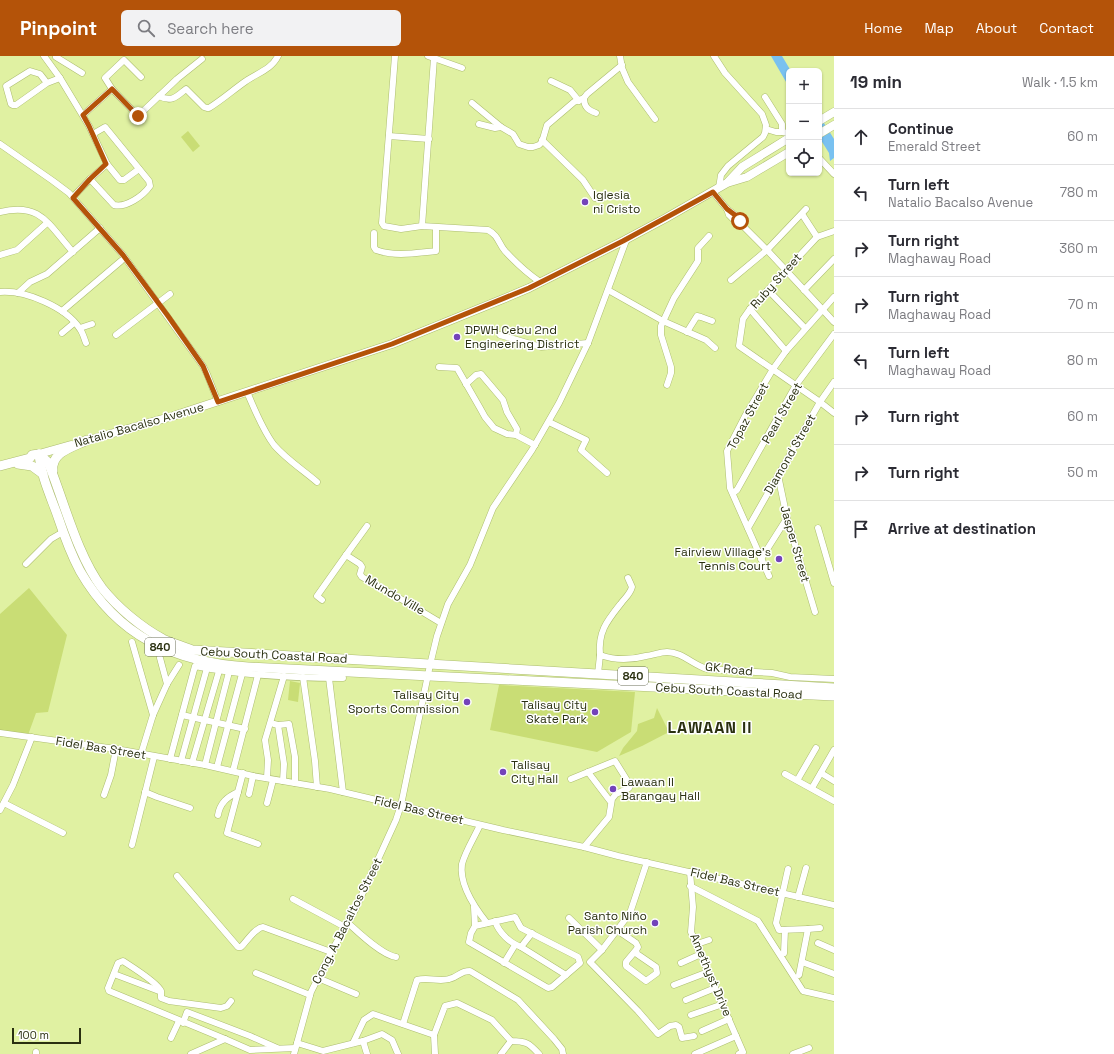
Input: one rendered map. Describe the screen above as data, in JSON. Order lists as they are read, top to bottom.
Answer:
{
  "streets": {
    "highway": ["Natalio Bacalso Avenue", "840", "Cebu South Coastal Road"],
    "street": [
      "Ruby Street",
      "Pearl Street",
      "Topaz Street",
      "Diamond Street",
      "Jasper Street",
      "Mundo Ville",
      "GK Road",
      "Fidel Bas Street",
      "Cong. A. Bacaltos Street",
      "Amethyst Drive"
    ]
  },
  "crossings": [
    ["Ruby Street", "Topaz Street"],
    ["Pearl Street", "Topaz Street"],
    ["Topaz Street", "Diamond Street"],
    ["Natalio Bacalso Avenue", "Cebu South Coastal Road"],
    ["Natalio Bacalso Avenue", "Cong. A. Bacaltos Street"],
    ["Diamond Street", "Jasper Street"],
    ["Mundo Ville", "Cong. A. Bacaltos Street"],
    ["Cebu South Coastal Road", "Cong. A. Bacaltos Street"],
    ["Fidel Bas Street", "Cong. A. Bacaltos Street"],
    ["Fidel Bas Street", "Amethyst Drive"]
  ],
  "districts": ["LAWAAN II"],
  "places": [
    "Iglesia ni Cristo",
    "DPWH Cebu 2nd Engineering District",
    "Fairview Village's Tennis Court",
    "Talisay City Sports Commission",
    "Talisay City Skate Park",
    "Talisay City Hall",
    "Lawaan II Barangay Hall",
    "Santo Niño Parish Church"
  ],
  "scale_bar": "100 m",
  "page": {
    "header": "Pinpoint",
    "search": "Search here",
    "nav": [
      "Home",
      "Map",
      "About",
      "Contact"
    ],
    "heading": ["19 min", "Walk · 1.5 km"],
    "map_buttons": ["+", "−"],
    "list": [
      ["Continue", "Emerald Street", "60 m"],
      ["Turn left", "Natalio Bacalso Avenue", "780 m"],
      ["Turn right", "Maghaway Road", "360 m"],
      ["Turn right", "Maghaway Road", "70 m"],
      ["Turn left", "Maghaway Road", "80 m"],
      ["Turn right", "60 m"],
      ["Turn right", "50 m"],
      "Arrive at destination"
    ],
    "scale": "100 m"
  }
}
